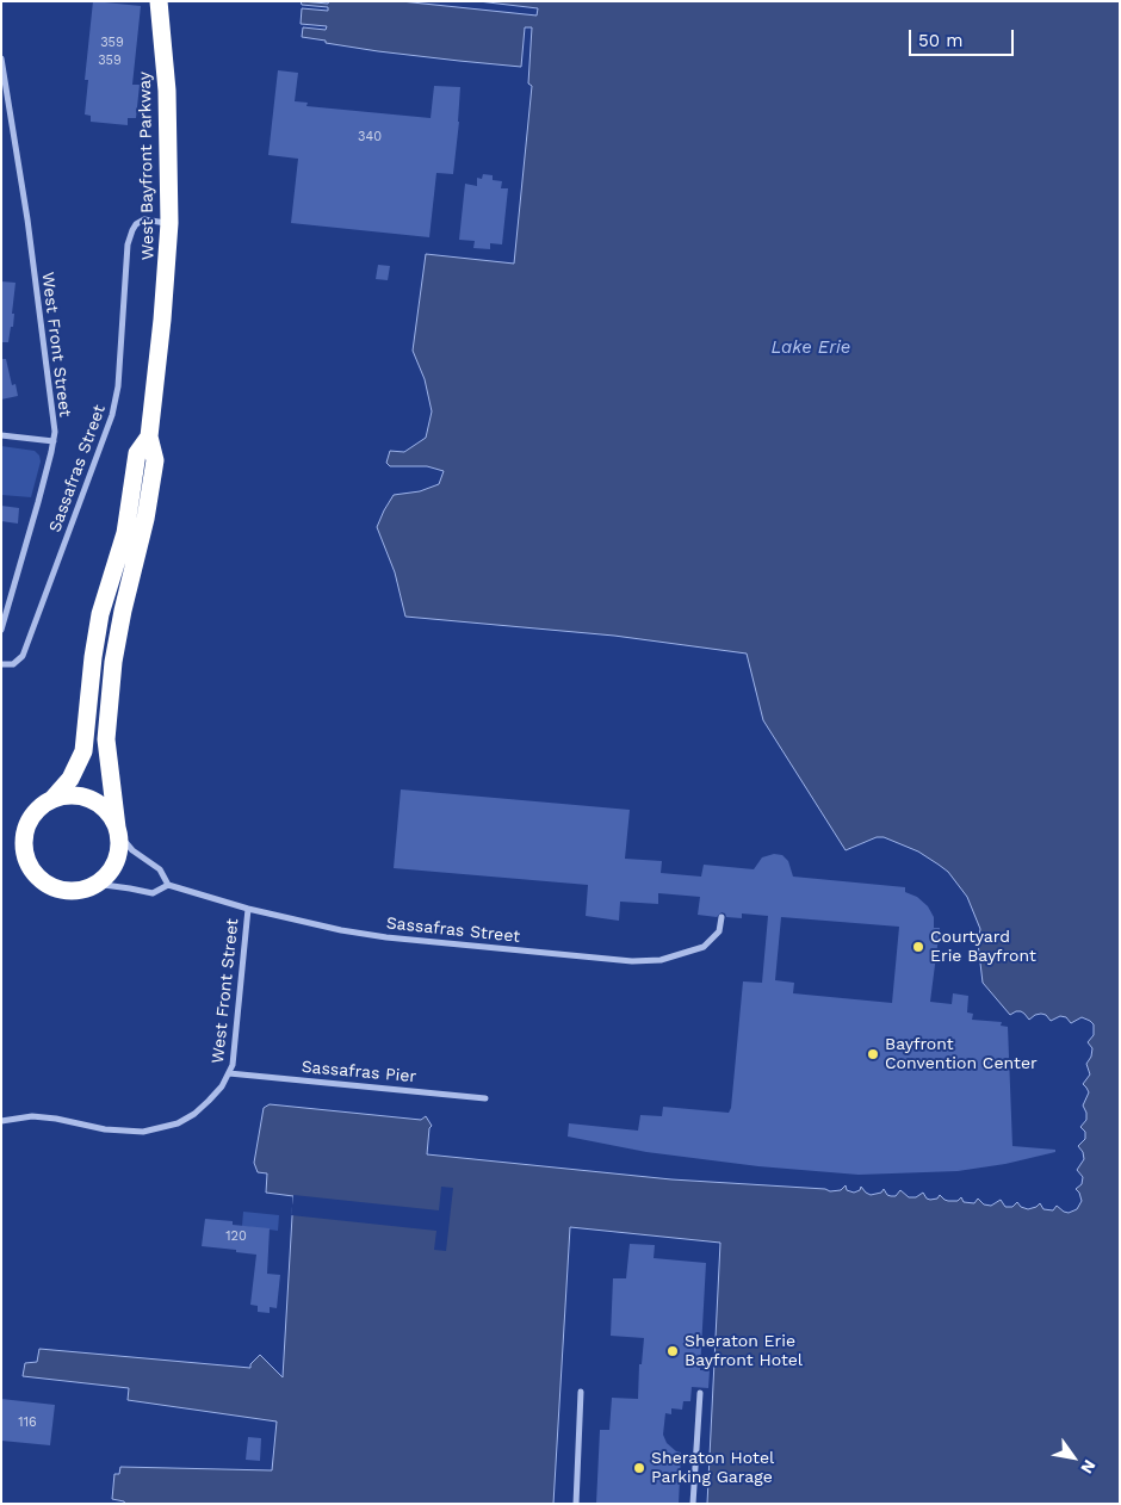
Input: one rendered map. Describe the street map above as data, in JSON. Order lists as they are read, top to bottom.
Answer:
{
  "streets": {
    "highway": ["West Bayfront Parkway"],
    "street": ["West Front Street", "Sassafras Street", "Sassafras Pier"]
  },
  "crossings": [
    ["West Bayfront Parkway", "Sassafras Street"],
    ["West Front Street", "Sassafras Street"],
    ["West Front Street", "Sassafras Pier"]
  ],
  "water": ["Lake Erie"],
  "places": [
    "Courtyard Erie Bayfront",
    "Bayfront Convention Center",
    "Sheraton Erie Bayfront Hotel",
    "Sheraton Hotel Parking Garage"
  ],
  "house_numbers": [
    "359",
    "359",
    "340",
    "120",
    "116"
  ],
  "scale_bar": "50 m",
  "north": "bottom right"
}
